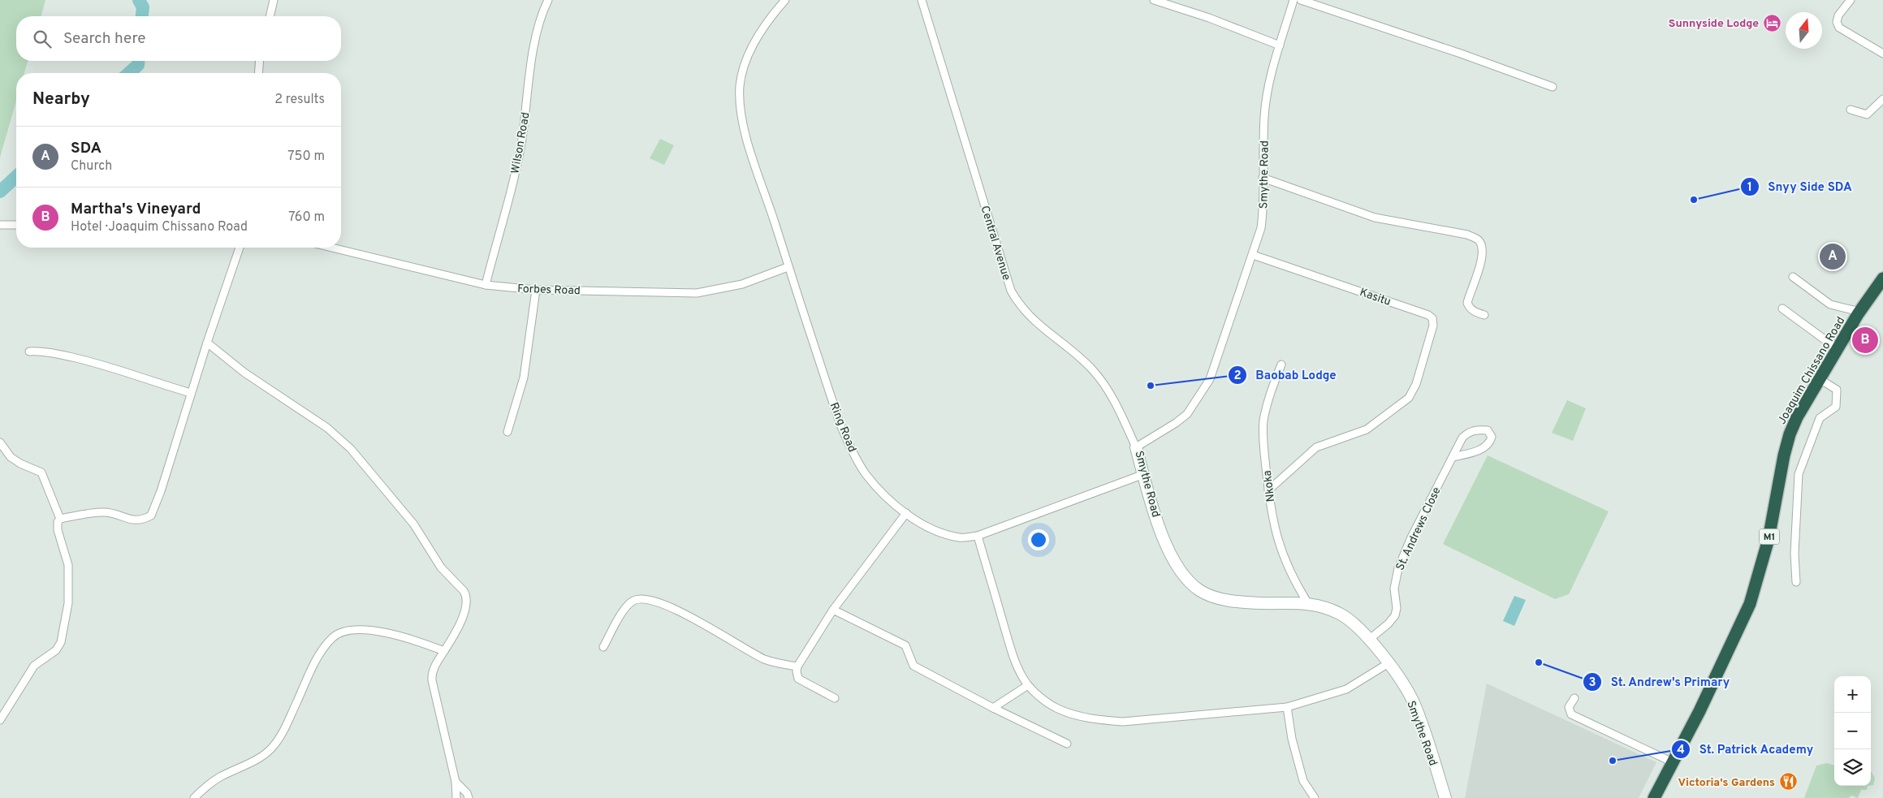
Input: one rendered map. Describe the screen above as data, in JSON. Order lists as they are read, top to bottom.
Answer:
{
  "streets": {
    "highway": ["Joaquim Chissano Road", "M1"],
    "street": [
      "Wilson Road",
      "Smythe Road",
      "Central Avenue",
      "Forbes Road",
      "Kasitu",
      "Ring Road",
      "Nkoka",
      "St. Andrews Close"
    ]
  },
  "crossings": [
    ["Wilson Road", "Forbes Road"],
    ["Smythe Road", "Central Avenue"],
    ["Smythe Road", "Kasitu"],
    ["Smythe Road", "Ring Road"],
    ["Smythe Road", "Nkoka"],
    ["Smythe Road", "St. Andrews Close"],
    ["Forbes Road", "Ring Road"],
    ["Kasitu", "Nkoka"]
  ],
  "places": {
    "hotel": ["Sunnyside Lodge"],
    "other": [
      "Snyy Side SDA",
      "Baobab Lodge",
      "St. Andrew's Primary",
      "St. Patrick Academy"
    ],
    "restaurant": ["Victoria's Gardens"]
  },
  "north": "top",
  "page": {
    "search": "Search here",
    "heading": ["Nearby", "2 results"],
    "list": [
      {
        "mark": "A",
        "name": "SDA",
        "note": "Church",
        "value": "750 m"
      },
      {
        "mark": "B",
        "name": "Martha's Vineyard",
        "note": "Hotel · Joaquim Chissano Road",
        "value": "760 m"
      }
    ],
    "pins": ["A", "B"],
    "map_buttons": ["+", "−"]
  }
}
